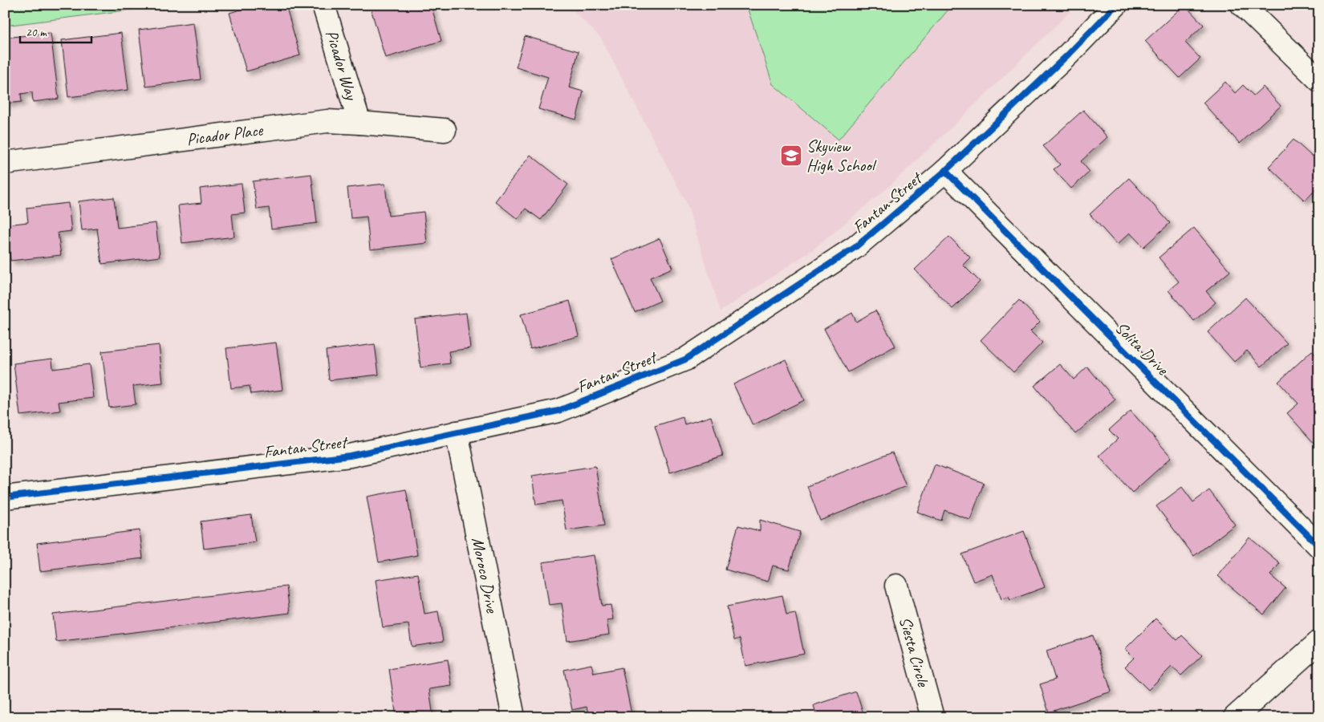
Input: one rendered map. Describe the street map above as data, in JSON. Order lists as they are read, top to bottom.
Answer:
{
  "streets": {
    "street": [
      "Picador Way",
      "Picador Place",
      "Fantan Street",
      "Solita Drive",
      "Moroco Drive",
      "Siesta Circle"
    ]
  },
  "crossings": [
    ["Picador Way", "Picador Place"],
    ["Fantan Street", "Solita Drive"],
    ["Fantan Street", "Moroco Drive"]
  ],
  "places": {
    "school or university": ["Skyview High School"]
  },
  "scale_bar": "20 m"
}
